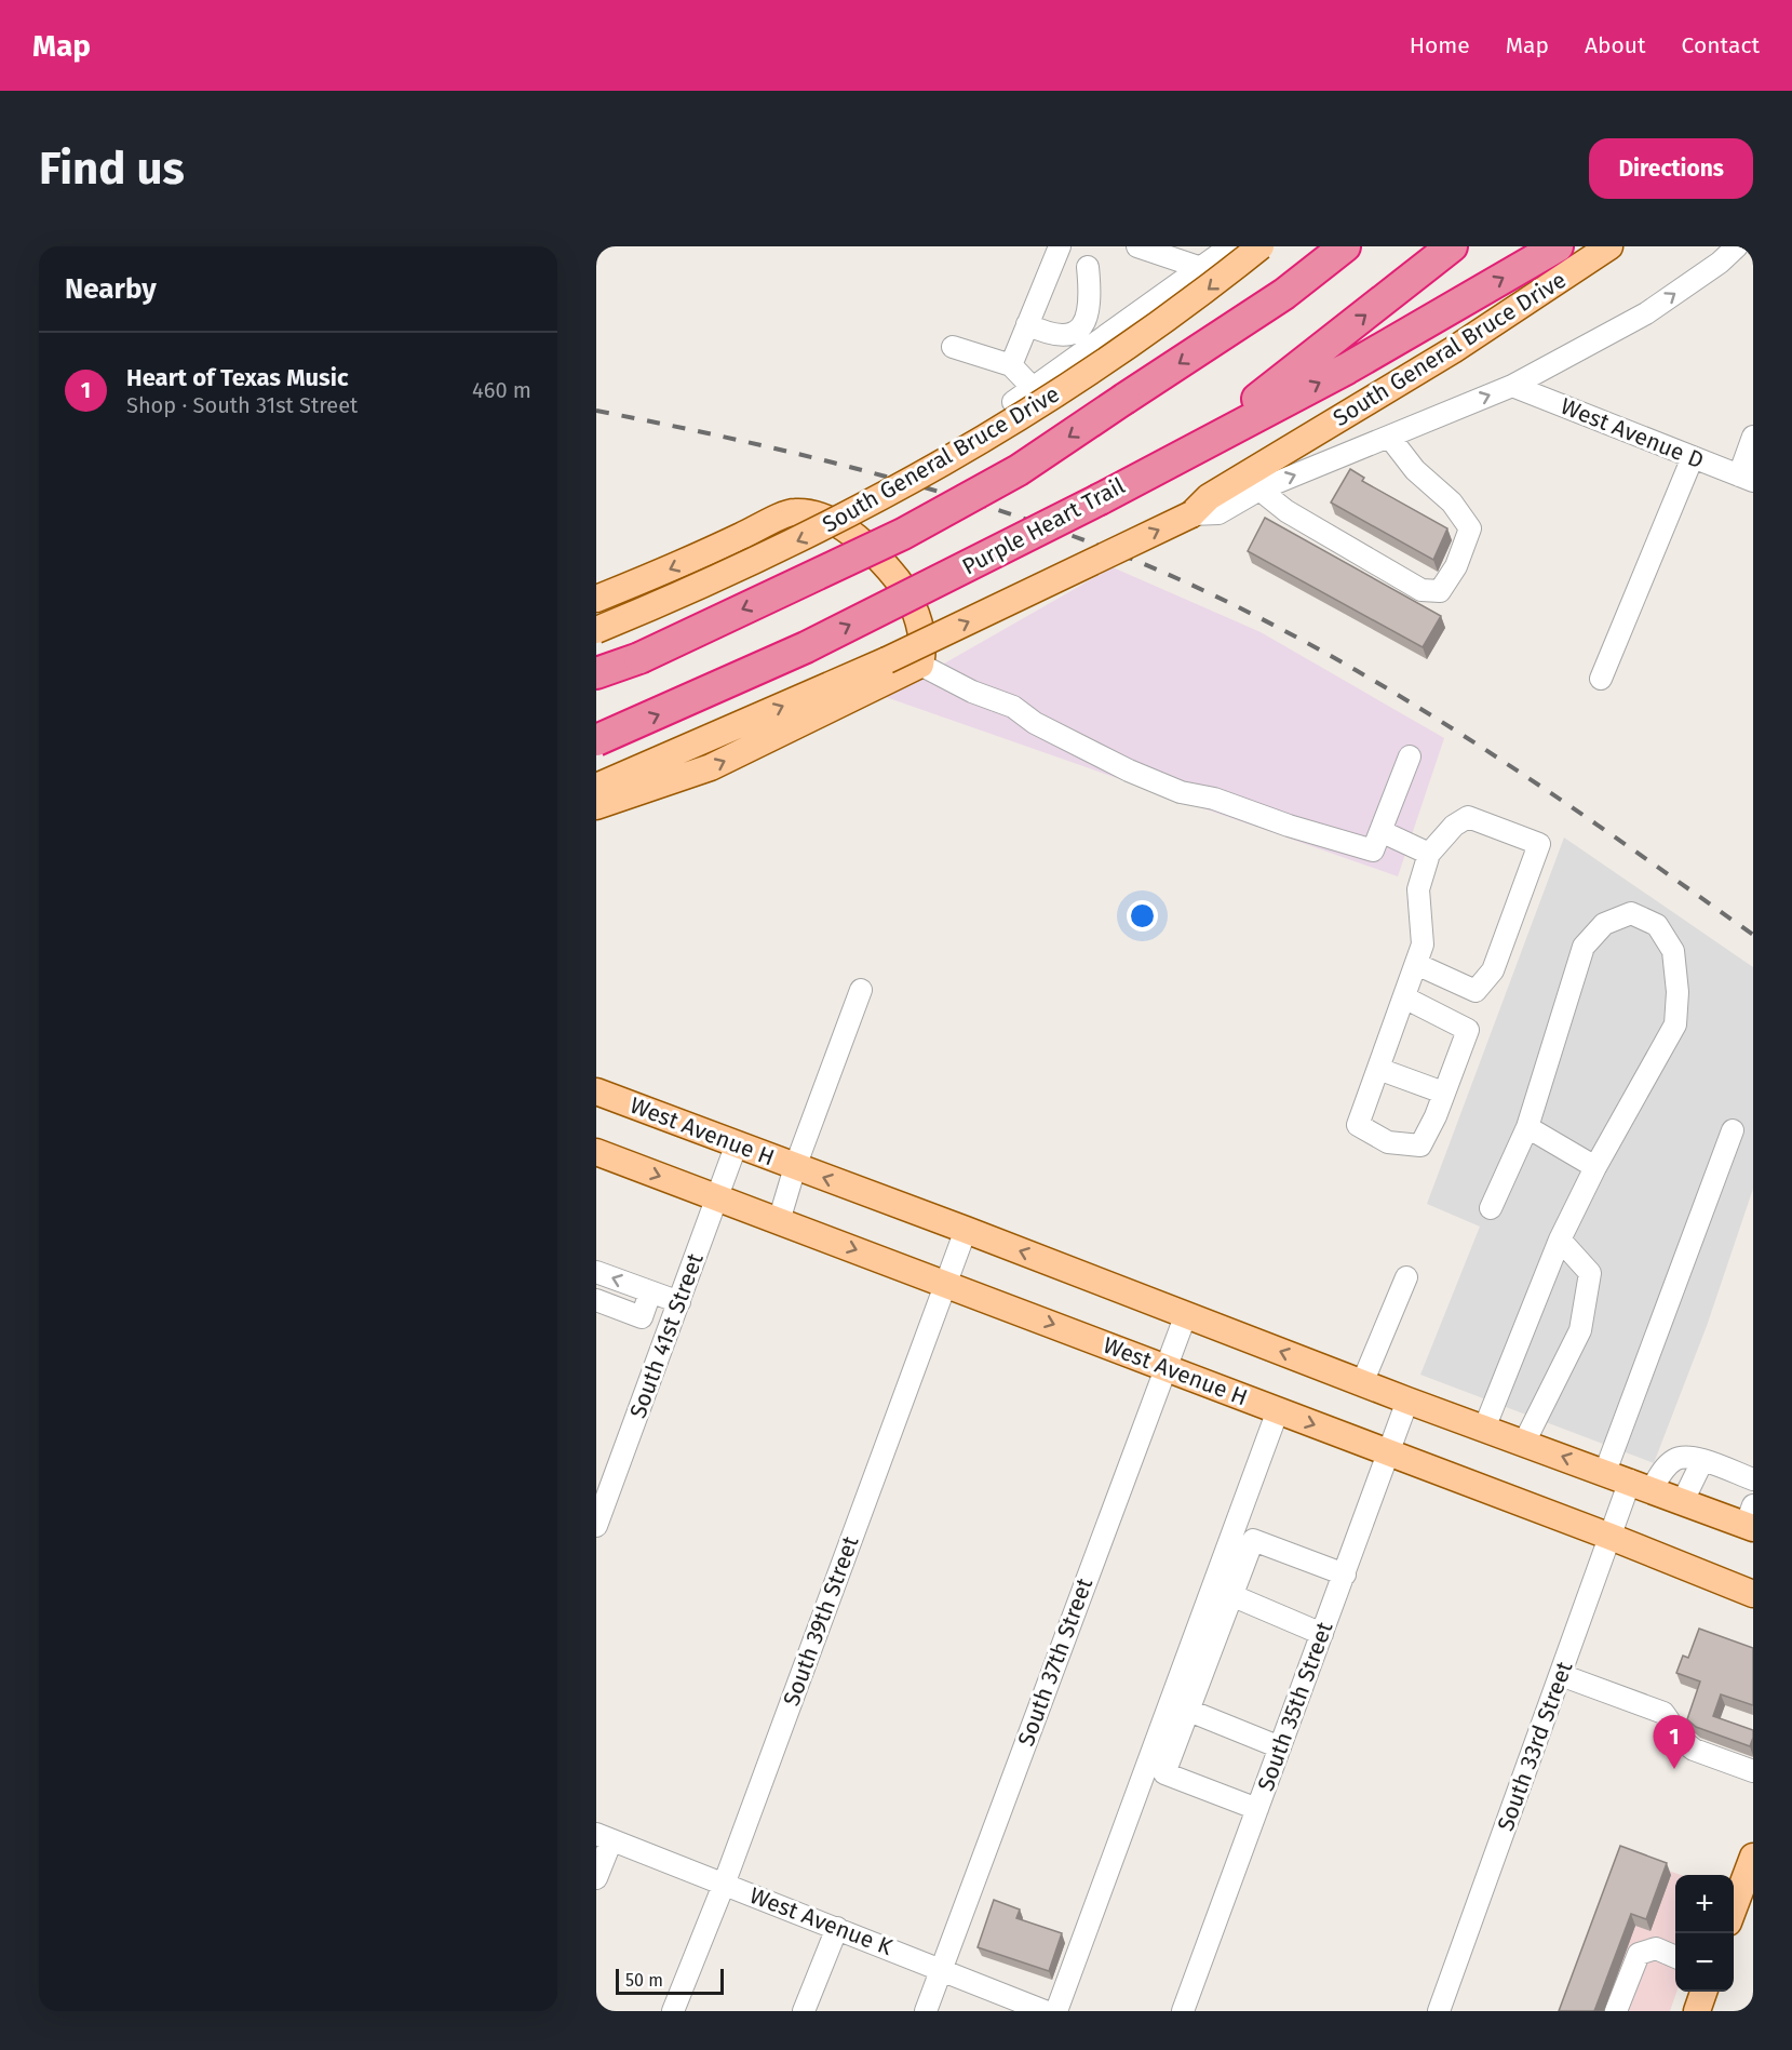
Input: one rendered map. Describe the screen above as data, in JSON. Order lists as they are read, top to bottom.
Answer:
{
  "streets": {
    "highway": ["Purple Heart Trail"],
    "main road": ["South General Bruce Drive", "West Avenue H"],
    "street": [
      "West Avenue D",
      "South 41st Street",
      "South 39th Street",
      "South 37th Street",
      "South 35th Street",
      "South 33rd Street",
      "West Avenue K"
    ]
  },
  "crossings": [
    ["South General Bruce Drive", "West Avenue D"],
    ["West Avenue H", "South 41st Street"],
    ["West Avenue H", "South 39th Street"],
    ["West Avenue H", "South 37th Street"],
    ["West Avenue H", "South 35th Street"],
    ["West Avenue H", "South 33rd Street"],
    ["South 39th Street", "West Avenue K"],
    ["South 37th Street", "West Avenue K"]
  ],
  "scale_bar": "50 m",
  "page": {
    "header": "Map",
    "nav": [
      "Home",
      "Map",
      "About",
      "Contact"
    ],
    "buttons": "Directions",
    "title": "Find us",
    "heading": "Nearby",
    "list": [
      {
        "mark": "1",
        "name": "Heart of Texas Music",
        "note": "Shop · South 31st Street",
        "value": "460 m"
      }
    ],
    "pins": "1",
    "map_buttons": ["+", "−"],
    "scale": "50 m"
  }
}
